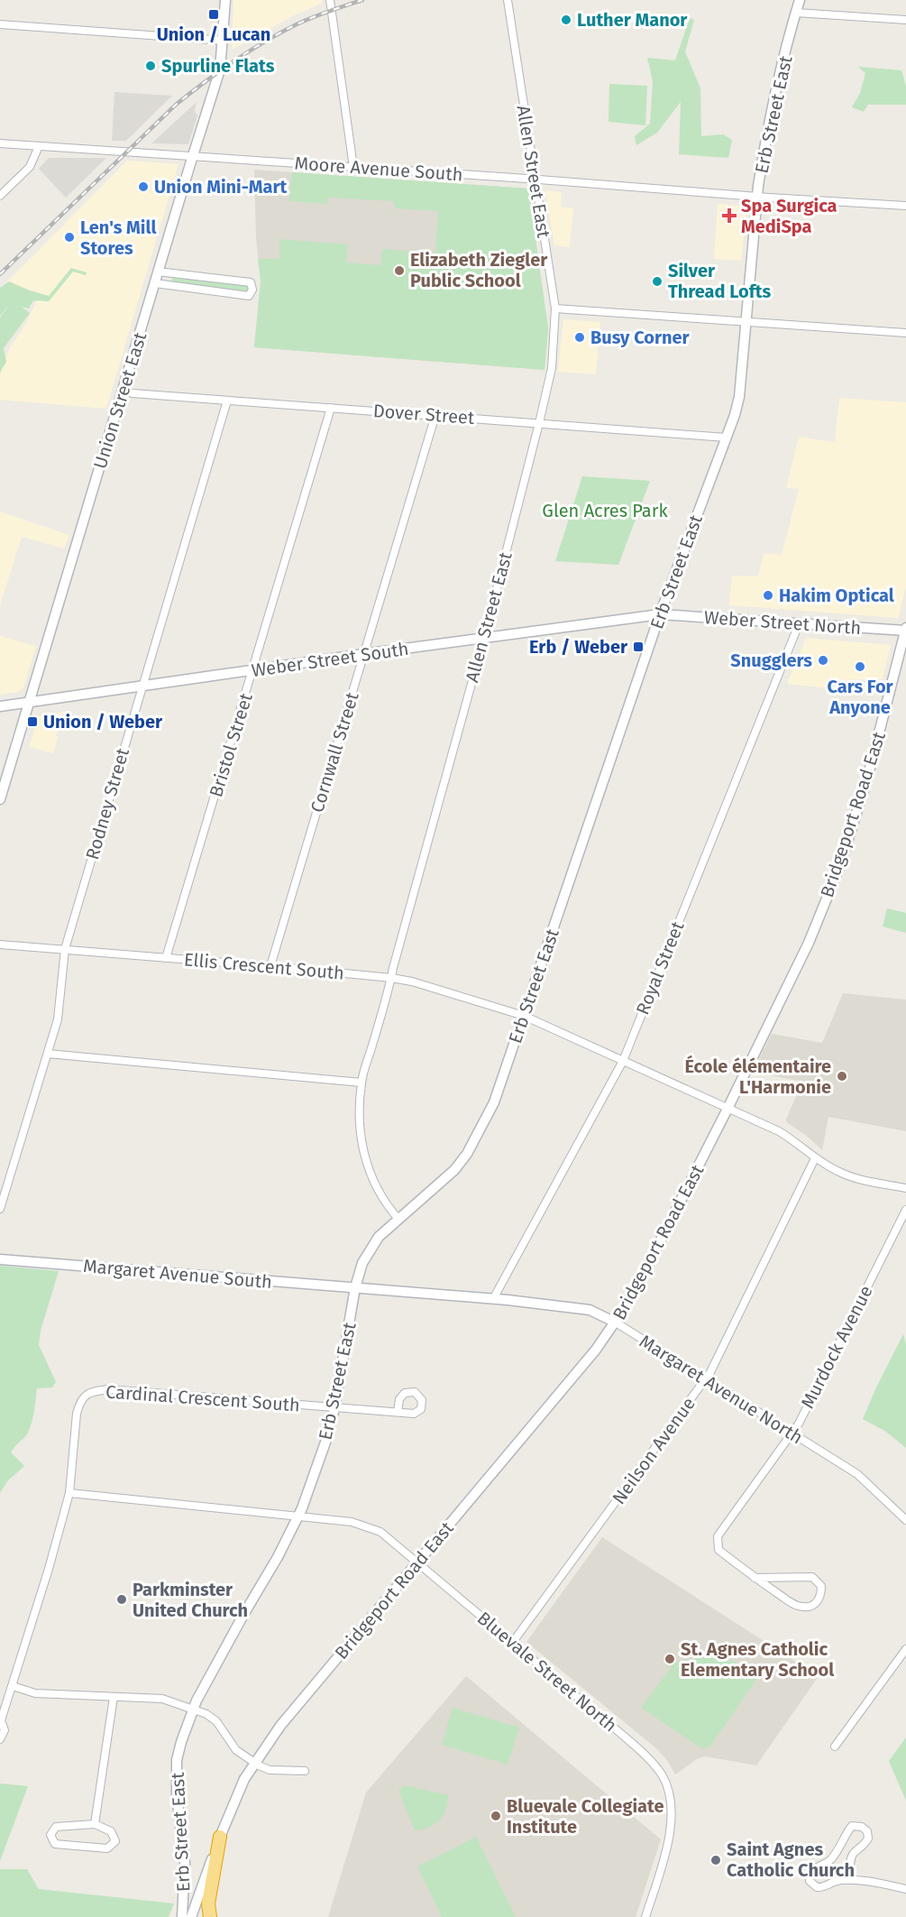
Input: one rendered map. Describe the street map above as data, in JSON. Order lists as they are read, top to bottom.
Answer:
{
  "streets": {
    "main road": [
      "Erb Street East",
      "Union Street East",
      "Weber Street North",
      "Weber Street South",
      "Bridgeport Road East",
      "Margaret Avenue South",
      "Margaret Avenue North"
    ],
    "street": [
      "Moore Avenue South",
      "Allen Street East",
      "Dover Street",
      "Bristol Street",
      "Cornwall Street",
      "Rodney Street",
      "Ellis Crescent South",
      "Royal Street",
      "Murdock Avenue",
      "Cardinal Crescent South",
      "Neilson Avenue",
      "Bluevale Street North"
    ]
  },
  "crossings": [
    ["Erb Street East", "Moore Avenue South"],
    ["Erb Street East", "Allen Street East"],
    ["Erb Street East", "Dover Street"],
    ["Erb Street East", "Weber Street North"],
    ["Erb Street East", "Weber Street South"],
    ["Erb Street East", "Ellis Crescent South"],
    ["Erb Street East", "Margaret Avenue South"],
    ["Erb Street East", "Margaret Avenue North"],
    ["Erb Street East", "Cardinal Crescent South"],
    ["Erb Street East", "Bluevale Street North"],
    ["Moore Avenue South", "Allen Street East"],
    ["Moore Avenue South", "Union Street East"],
    ["Allen Street East", "Dover Street"],
    ["Allen Street East", "Weber Street South"],
    ["Allen Street East", "Ellis Crescent South"],
    ["Union Street East", "Dover Street"],
    ["Union Street East", "Weber Street South"],
    ["Dover Street", "Bristol Street"],
    ["Dover Street", "Cornwall Street"],
    ["Dover Street", "Rodney Street"],
    ["Weber Street North", "Weber Street South"],
    ["Weber Street North", "Bridgeport Road East"],
    ["Weber Street North", "Royal Street"],
    ["Weber Street South", "Bristol Street"],
    ["Weber Street South", "Cornwall Street"],
    ["Weber Street South", "Rodney Street"],
    ["Bristol Street", "Ellis Crescent South"],
    ["Cornwall Street", "Ellis Crescent South"],
    ["Rodney Street", "Ellis Crescent South"],
    ["Bridgeport Road East", "Ellis Crescent South"],
    ["Bridgeport Road East", "Margaret Avenue North"],
    ["Bridgeport Road East", "Bluevale Street North"],
    ["Ellis Crescent South", "Royal Street"],
    ["Ellis Crescent South", "Neilson Avenue"],
    ["Royal Street", "Margaret Avenue North"],
    ["Margaret Avenue South", "Margaret Avenue North"],
    ["Murdock Avenue", "Margaret Avenue North"],
    ["Margaret Avenue North", "Neilson Avenue"],
    ["Cardinal Crescent South", "Bluevale Street North"],
    ["Neilson Avenue", "Bluevale Street North"]
  ],
  "parks": ["Glen Acres Park"],
  "places": {
    "transit": ["Union / Lucan", "Erb / Weber", "Union / Weber"],
    "other": [
      "Luther Manor",
      "Spurline Flats",
      "Union Mini-Mart",
      "Len's Mill Stores",
      "Elizabeth Ziegler Public School",
      "Silver Thread Lofts",
      "Busy Corner",
      "Hakim Optical",
      "Snugglers",
      "Cars For Anyone",
      "École élémentaire L'Harmonie",
      "Parkminster United Church",
      "St. Agnes Catholic Elementary School",
      "Bluevale Collegiate Institute",
      "Saint Agnes Catholic Church"
    ],
    "health": ["Spa Surgica MediSpa"]
  }
}
